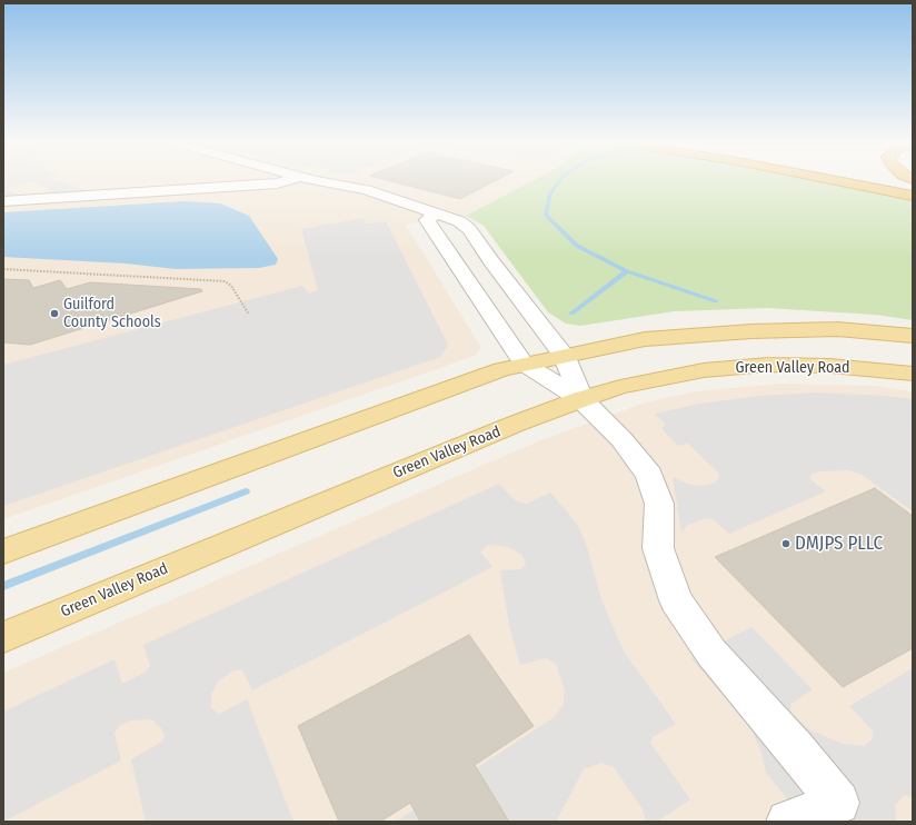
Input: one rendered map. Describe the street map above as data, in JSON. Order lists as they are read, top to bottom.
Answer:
{
  "streets": {
    "main road": ["Green Valley Road"]
  },
  "places": ["Guilford County Schools", "DMJPS PLLC"]
}
